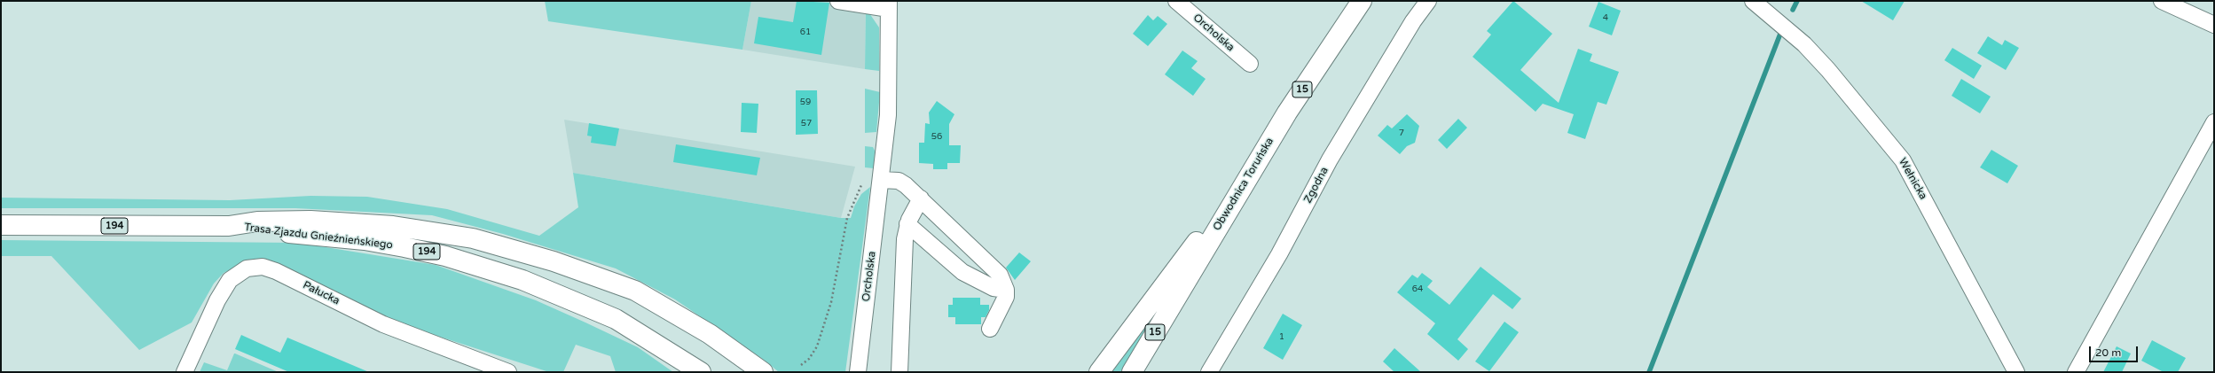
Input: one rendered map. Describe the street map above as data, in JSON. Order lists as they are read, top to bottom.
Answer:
{
  "streets": {
    "main road": [
      "15",
      "Obwodnica Toruńska",
      "194",
      "Trasa Zjazdu Gnieźnieńskiego"
    ],
    "street": [
      "Orcholska",
      "Wełnicka",
      "Zgodna",
      "Pałucka"
    ]
  },
  "crossings": [
    ["15", "Obwodnica Toruńska"]
  ],
  "house_numbers": [
    "4",
    "61",
    "59",
    "57",
    "7",
    "56",
    "64",
    "1"
  ],
  "scale_bar": "20 m"
}
